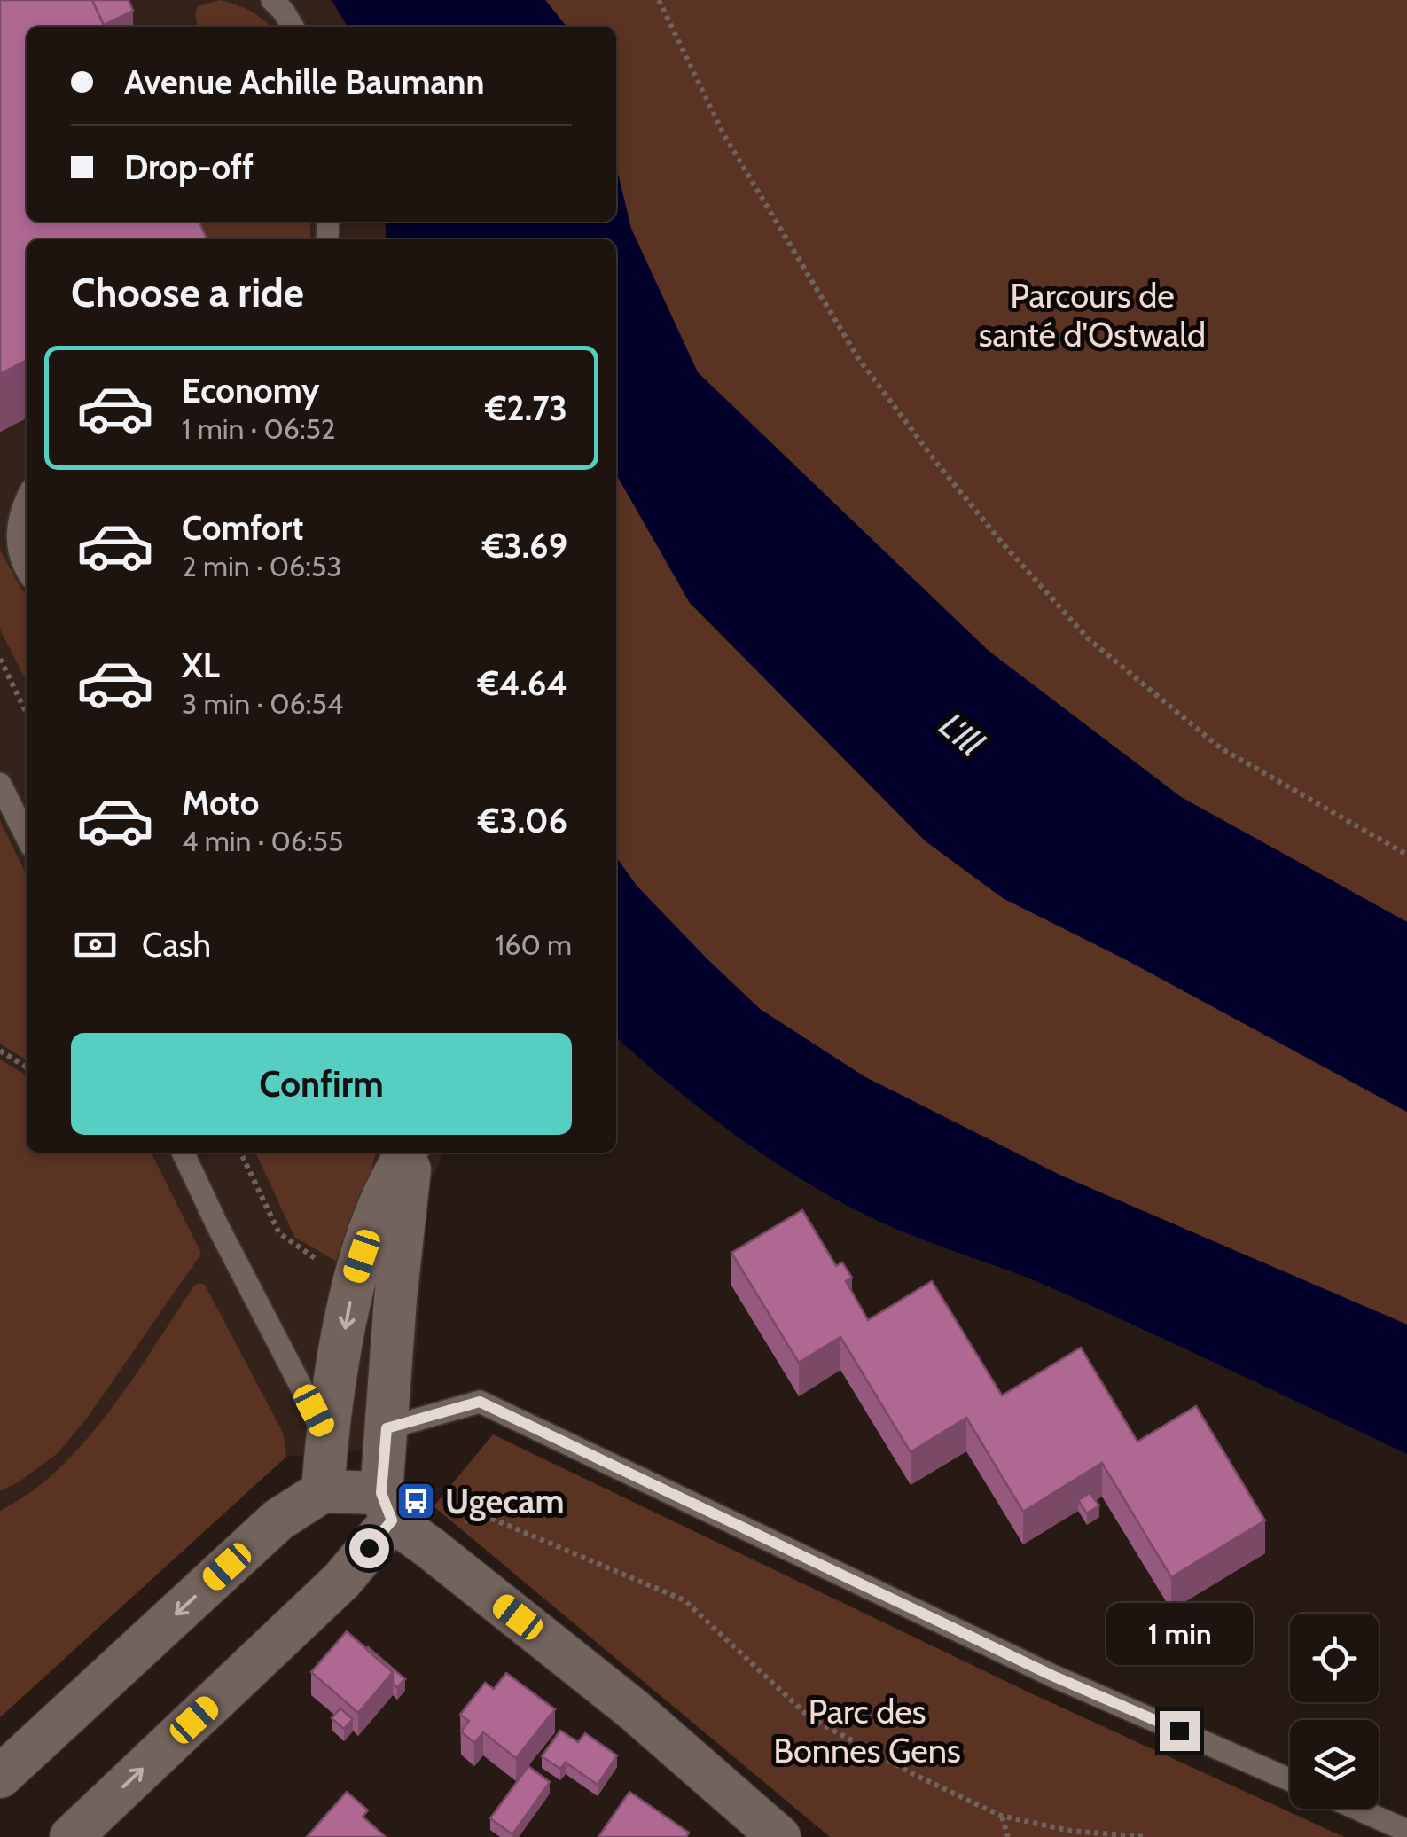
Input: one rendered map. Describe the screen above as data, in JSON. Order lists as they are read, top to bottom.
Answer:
{
  "water": ["L'Ill"],
  "parks": ["Parcours de santé d'Ostwald", "Parc des Bonnes Gens"],
  "places": {
    "bus stop": ["Ugecam"]
  },
  "page": {
    "banner": ["Avenue Achille Baumann", "Drop-off"],
    "heading": "Choose a ride",
    "list": [
      {
        "name": "Economy",
        "note": "1 min · 06:52",
        "value": "€2.73"
      },
      {
        "name": "Comfort",
        "note": "2 min · 06:53",
        "value": "€3.69"
      },
      {
        "name": "XL",
        "note": "3 min · 06:54",
        "value": "€4.64"
      },
      {
        "name": "Moto",
        "note": "4 min · 06:55",
        "value": "€3.06"
      }
    ],
    "pay": ["Cash", "160 m"],
    "buttons": "Confirm",
    "bubble": "1 min"
  }
}
